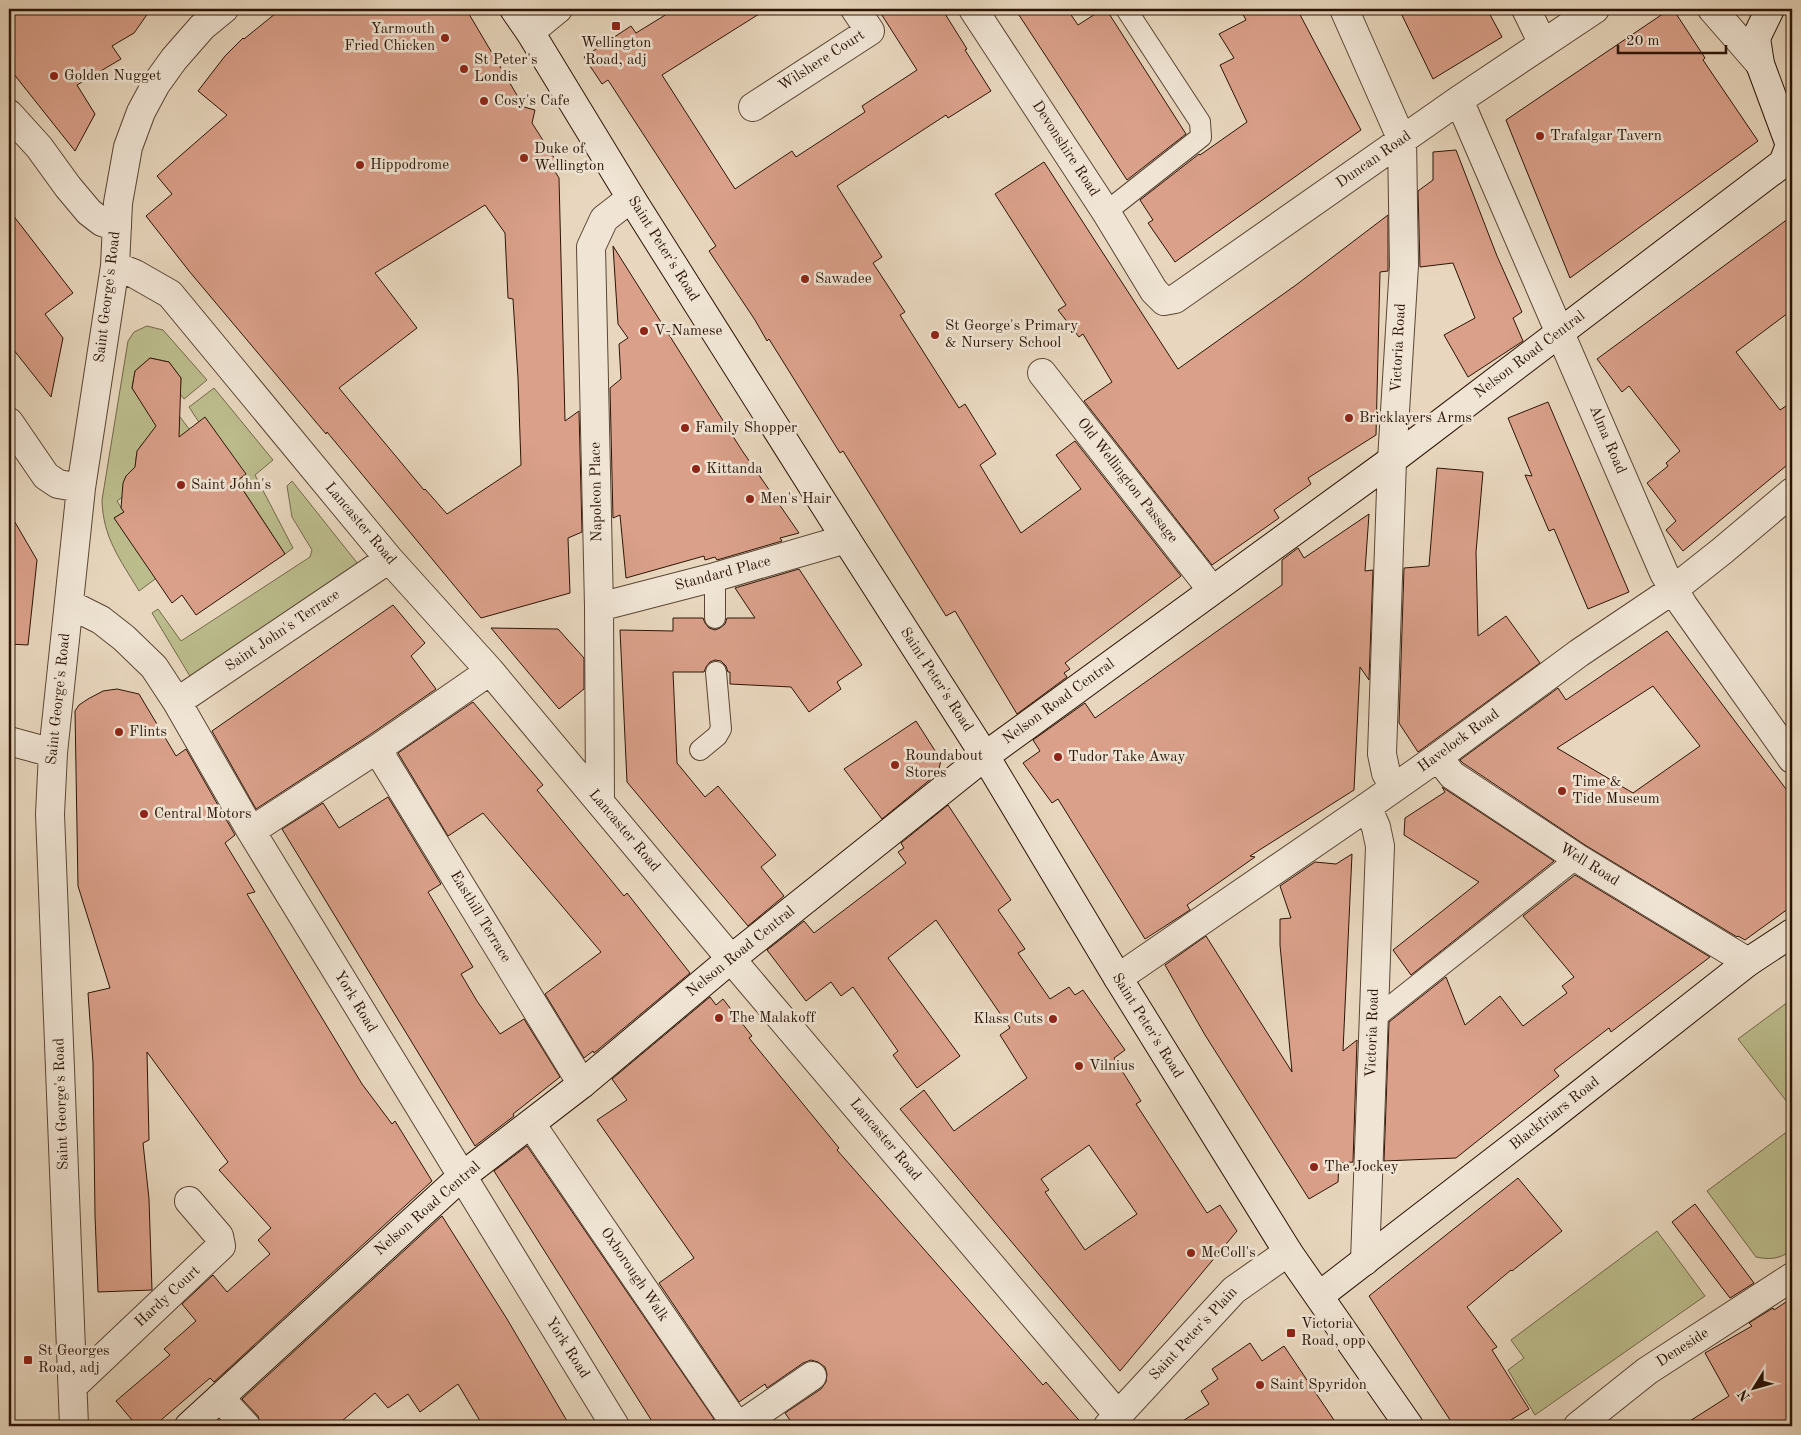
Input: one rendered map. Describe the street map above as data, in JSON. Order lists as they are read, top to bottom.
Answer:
{
  "streets": {
    "street": [
      "Wilshere Court",
      "Devonshire Road",
      "Duncan Road",
      "Saint Peter's Road",
      "Saint George's Road",
      "Victoria Road",
      "Nelson Road Central",
      "Alma Road",
      "Old Wellington Passage",
      "Napoleon Place",
      "Lancaster Road",
      "Standard Place",
      "Saint John's Terrace",
      "Havelock Road",
      "Well Road",
      "Easthill Terrace",
      "York Road",
      "Blackfriars Road",
      "Oxborough Walk",
      "Hardy Court",
      "Saint Peter's Plain",
      "Deneside"
    ]
  },
  "crossings": [
    ["Devonshire Road", "Duncan Road"],
    ["Duncan Road", "Victoria Road"],
    ["Duncan Road", "Alma Road"],
    ["Saint Peter's Road", "Nelson Road Central"],
    ["Saint Peter's Road", "Napoleon Place"],
    ["Saint Peter's Road", "Standard Place"],
    ["Saint Peter's Road", "Havelock Road"],
    ["Saint Peter's Road", "Blackfriars Road"],
    ["Saint Peter's Road", "Saint Peter's Plain"],
    ["Saint George's Road", "Lancaster Road"],
    ["Saint George's Road", "York Road"],
    ["Saint George's Road", "Hardy Court"],
    ["Victoria Road", "Nelson Road Central"],
    ["Victoria Road", "Havelock Road"],
    ["Victoria Road", "Blackfriars Road"],
    ["Nelson Road Central", "Alma Road"],
    ["Nelson Road Central", "Old Wellington Passage"],
    ["Nelson Road Central", "Lancaster Road"],
    ["Nelson Road Central", "Easthill Terrace"],
    ["Nelson Road Central", "York Road"],
    ["Nelson Road Central", "Oxborough Walk"],
    ["Alma Road", "Havelock Road"],
    ["Napoleon Place", "Lancaster Road"],
    ["Napoleon Place", "Standard Place"],
    ["Lancaster Road", "Saint John's Terrace"],
    ["Lancaster Road", "Saint Peter's Plain"],
    ["Saint John's Terrace", "York Road"],
    ["Havelock Road", "Well Road"],
    ["Well Road", "Blackfriars Road"]
  ],
  "places": {
    "transit": ["Wellington Road, adj", "Victoria Road, opp", "St Georges Road, adj"],
    "other": [
      "Yarmouth Fried Chicken",
      "St Peter's Londis",
      "Golden Nugget",
      "Cosy's Cafe",
      "Trafalgar Tavern",
      "Duke of Wellington",
      "Hippodrome",
      "Sawadee",
      "V-Namese",
      "St George's Primary & Nursery School",
      "Bricklayers Arms",
      "Family Shopper",
      "Kittanda",
      "Saint John's",
      "Men's Hair",
      "Flints",
      "Tudor Take Away",
      "Roundabout Stores",
      "Time & Tide Museum",
      "Central Motors",
      "The Malakoff",
      "Klass Cuts",
      "Vilnius",
      "The Jockey",
      "McColl's",
      "Saint Spyridon"
    ]
  },
  "scale_bar": "20 m",
  "north": "bottom left"
}
